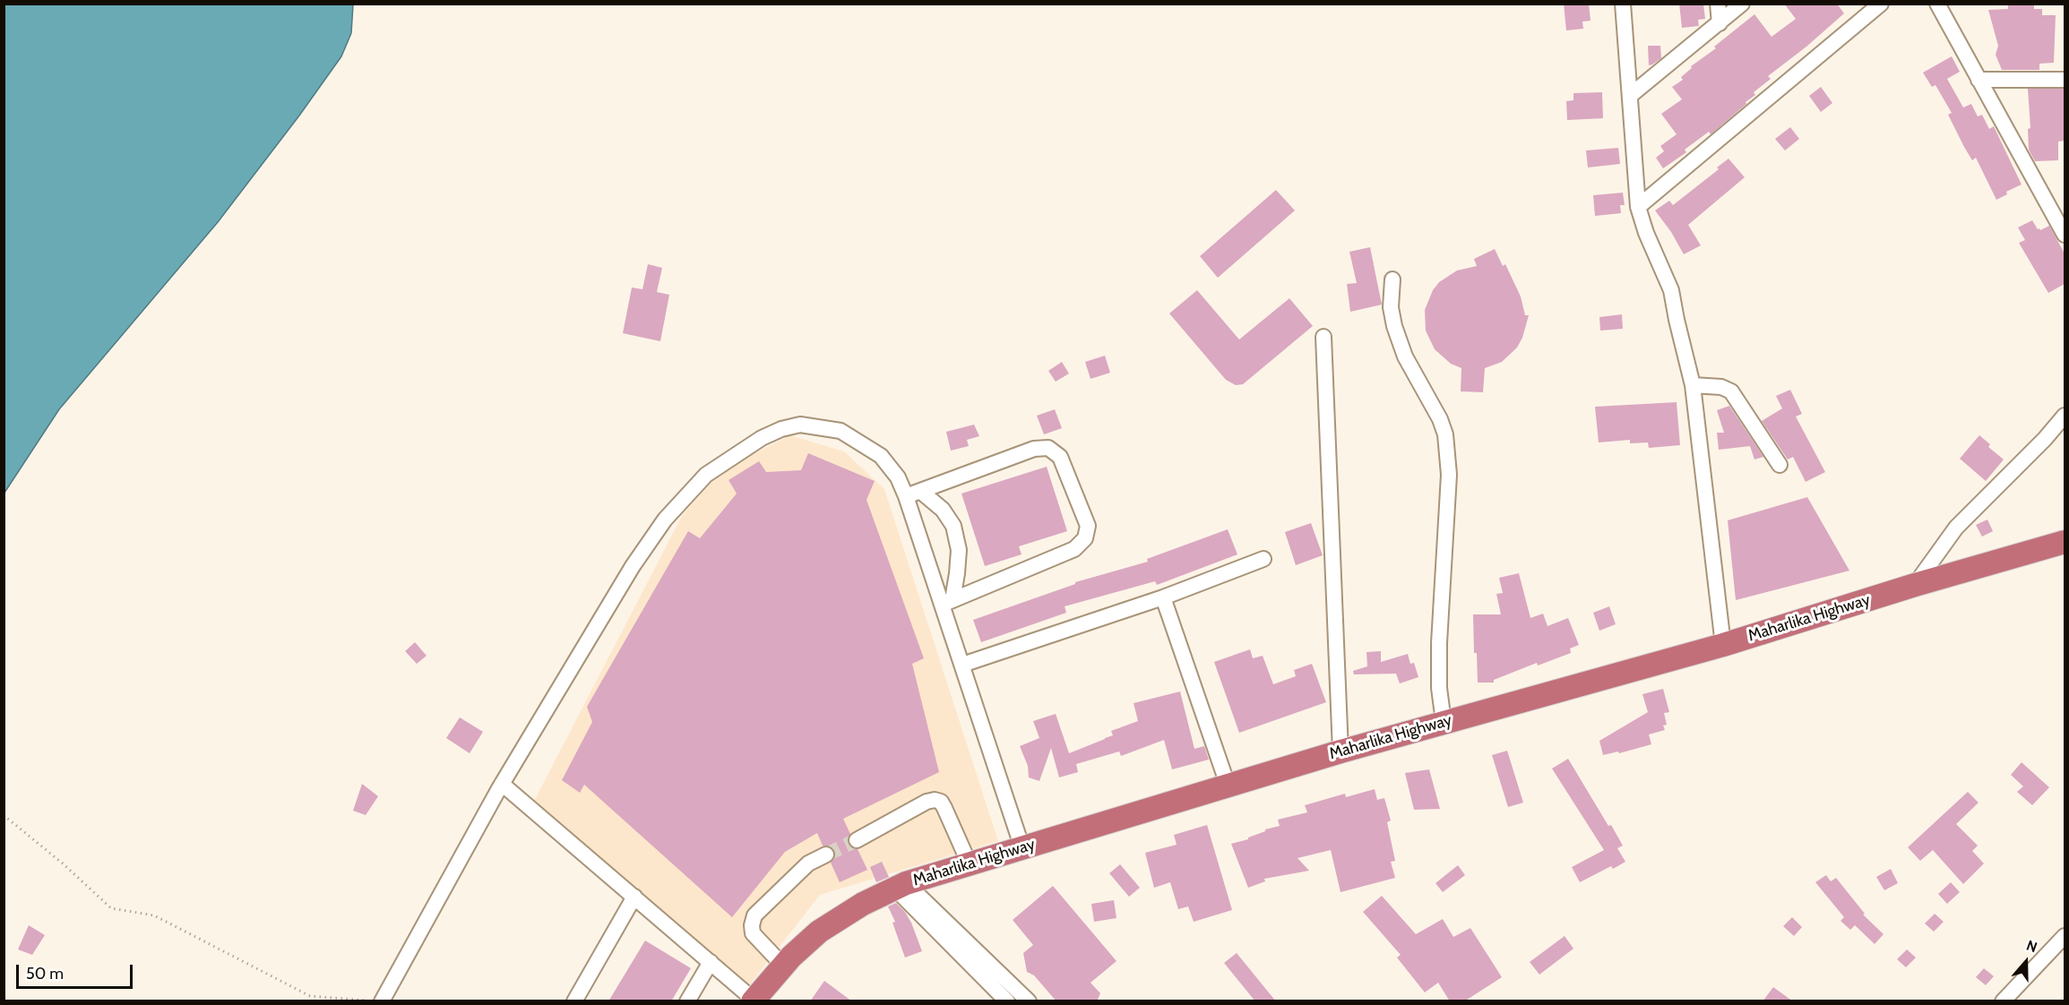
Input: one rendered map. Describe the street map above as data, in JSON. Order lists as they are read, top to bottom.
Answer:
{
  "streets": {
    "highway": ["Maharlika Highway"]
  },
  "scale_bar": "50 m",
  "north": "top"
}
